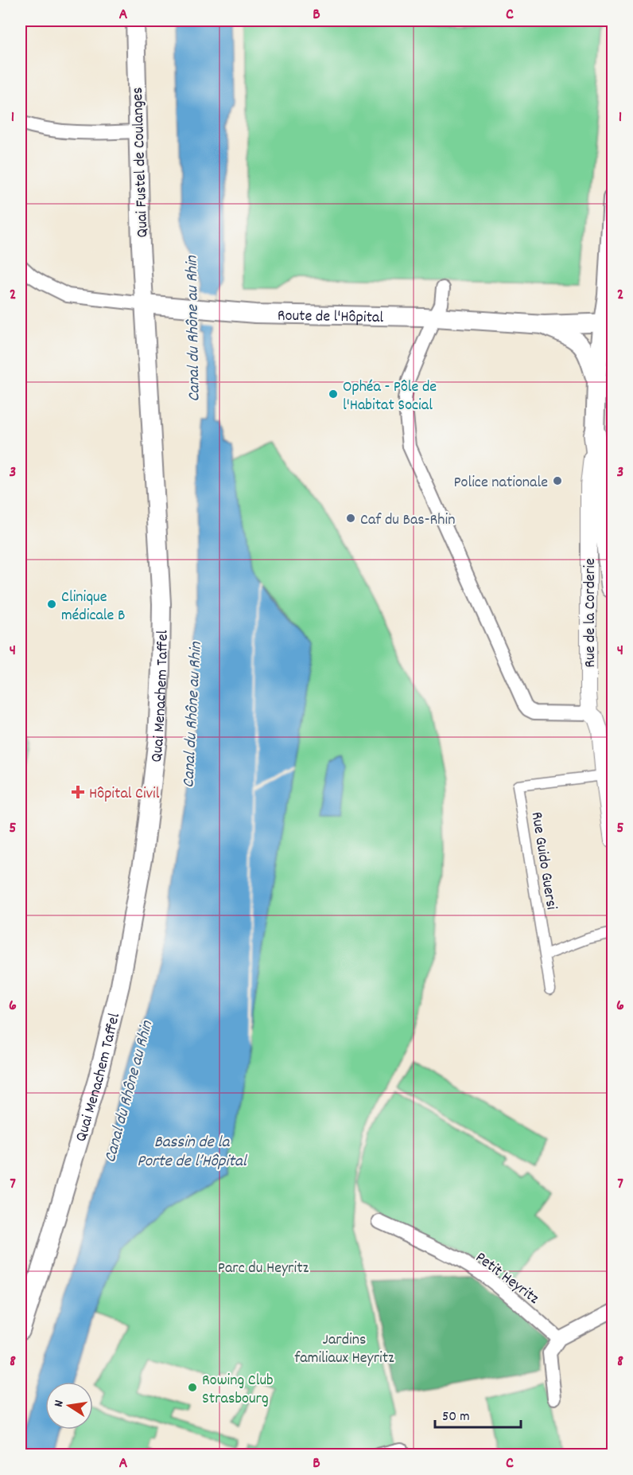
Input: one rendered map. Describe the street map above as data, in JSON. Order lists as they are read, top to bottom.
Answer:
{
  "streets": {
    "main road": [
      "Quai Fustel de Coulanges",
      "Route de l'Hôpital",
      "Rue de la Corderie",
      "Quai Menachem Taffel"
    ],
    "street": ["Rue Guido Guersi", "Petit Heyritz"]
  },
  "crossings": [
    ["Quai Fustel de Coulanges", "Route de l'Hôpital"],
    ["Quai Fustel de Coulanges", "Quai Menachem Taffel"],
    ["Route de l'Hôpital", "Rue de la Corderie"],
    ["Route de l'Hôpital", "Quai Menachem Taffel"],
    ["Rue de la Corderie", "Rue Guido Guersi"]
  ],
  "water": ["Canal du Rhône au Rhin", "Bassin de la Porte de l’Hôpital"],
  "parks": ["Parc du Heyritz", "Jardins familiaux Heyritz"],
  "places": {
    "other": [
      "Ophéa - Pôle de l'Habitat Social",
      "Police nationale",
      "Caf du Bas-Rhin",
      "Clinique médicale B",
      "Rowing Club Strasbourg"
    ],
    "health": ["Hôpital Civil"]
  },
  "scale_bar": "50 m",
  "north": "left",
  "grid": {
    "columns": ["A", "B", "C"],
    "rows": [
      "1",
      "2",
      "3",
      "4",
      "5",
      "6",
      "7",
      "8"
    ]
  }
}
